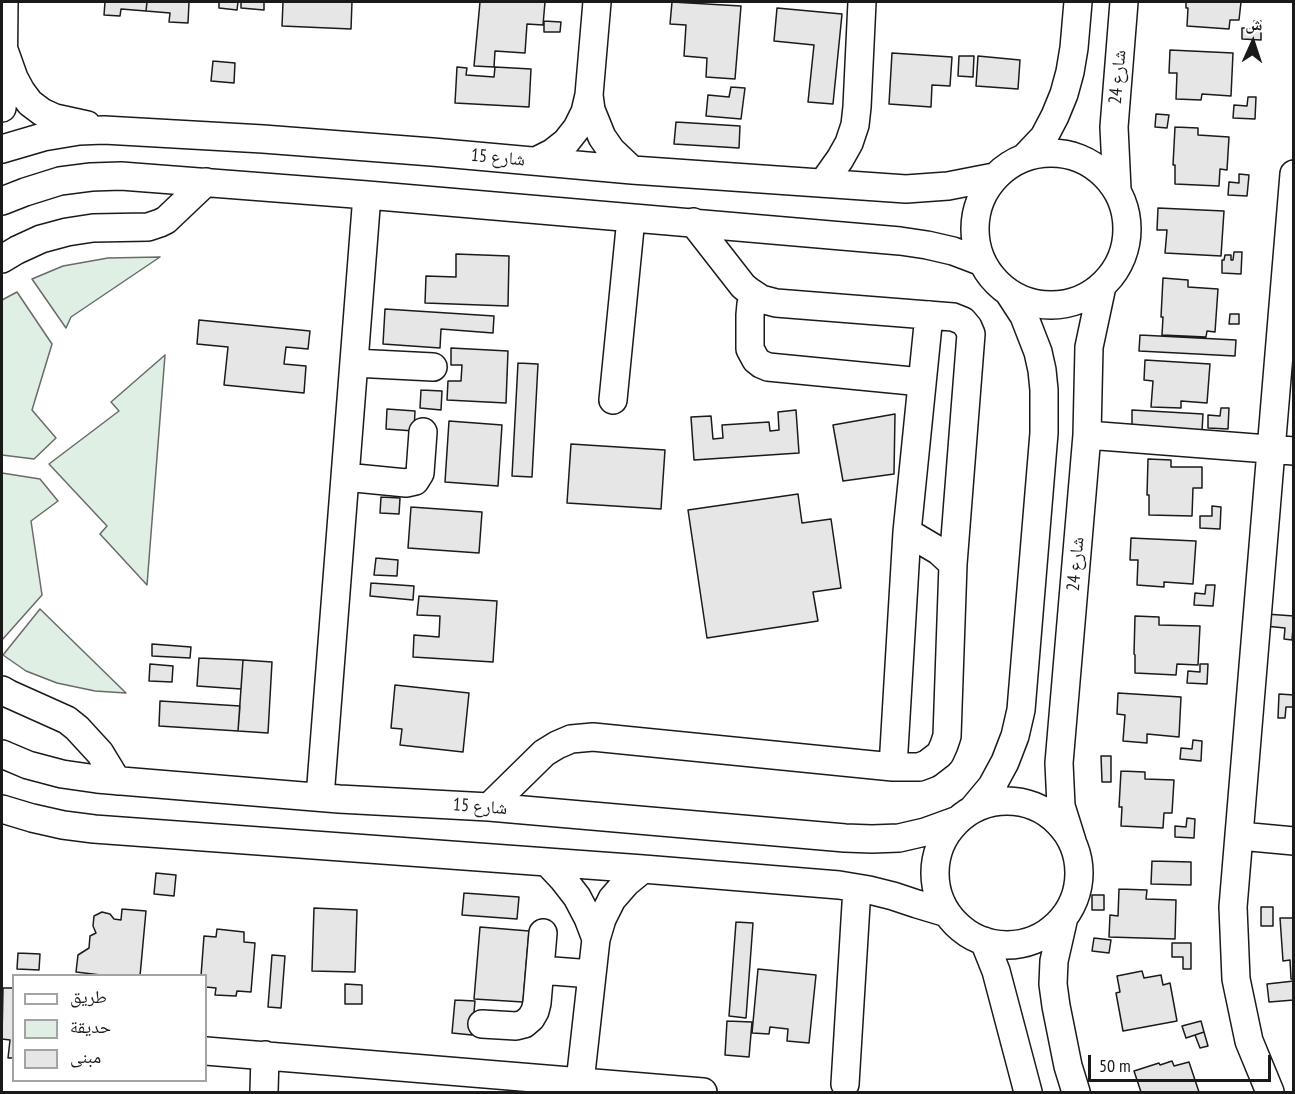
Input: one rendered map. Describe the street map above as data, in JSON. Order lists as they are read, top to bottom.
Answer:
{
  "streets": {
    "street": ["شارع 24", "شارع 15"]
  },
  "crossings": [
    ["شارع 24", "شارع 15"]
  ],
  "legend": ["طريق", "حديقة", "مبنى"],
  "scale_bar": "50 m",
  "north": "top"
}
